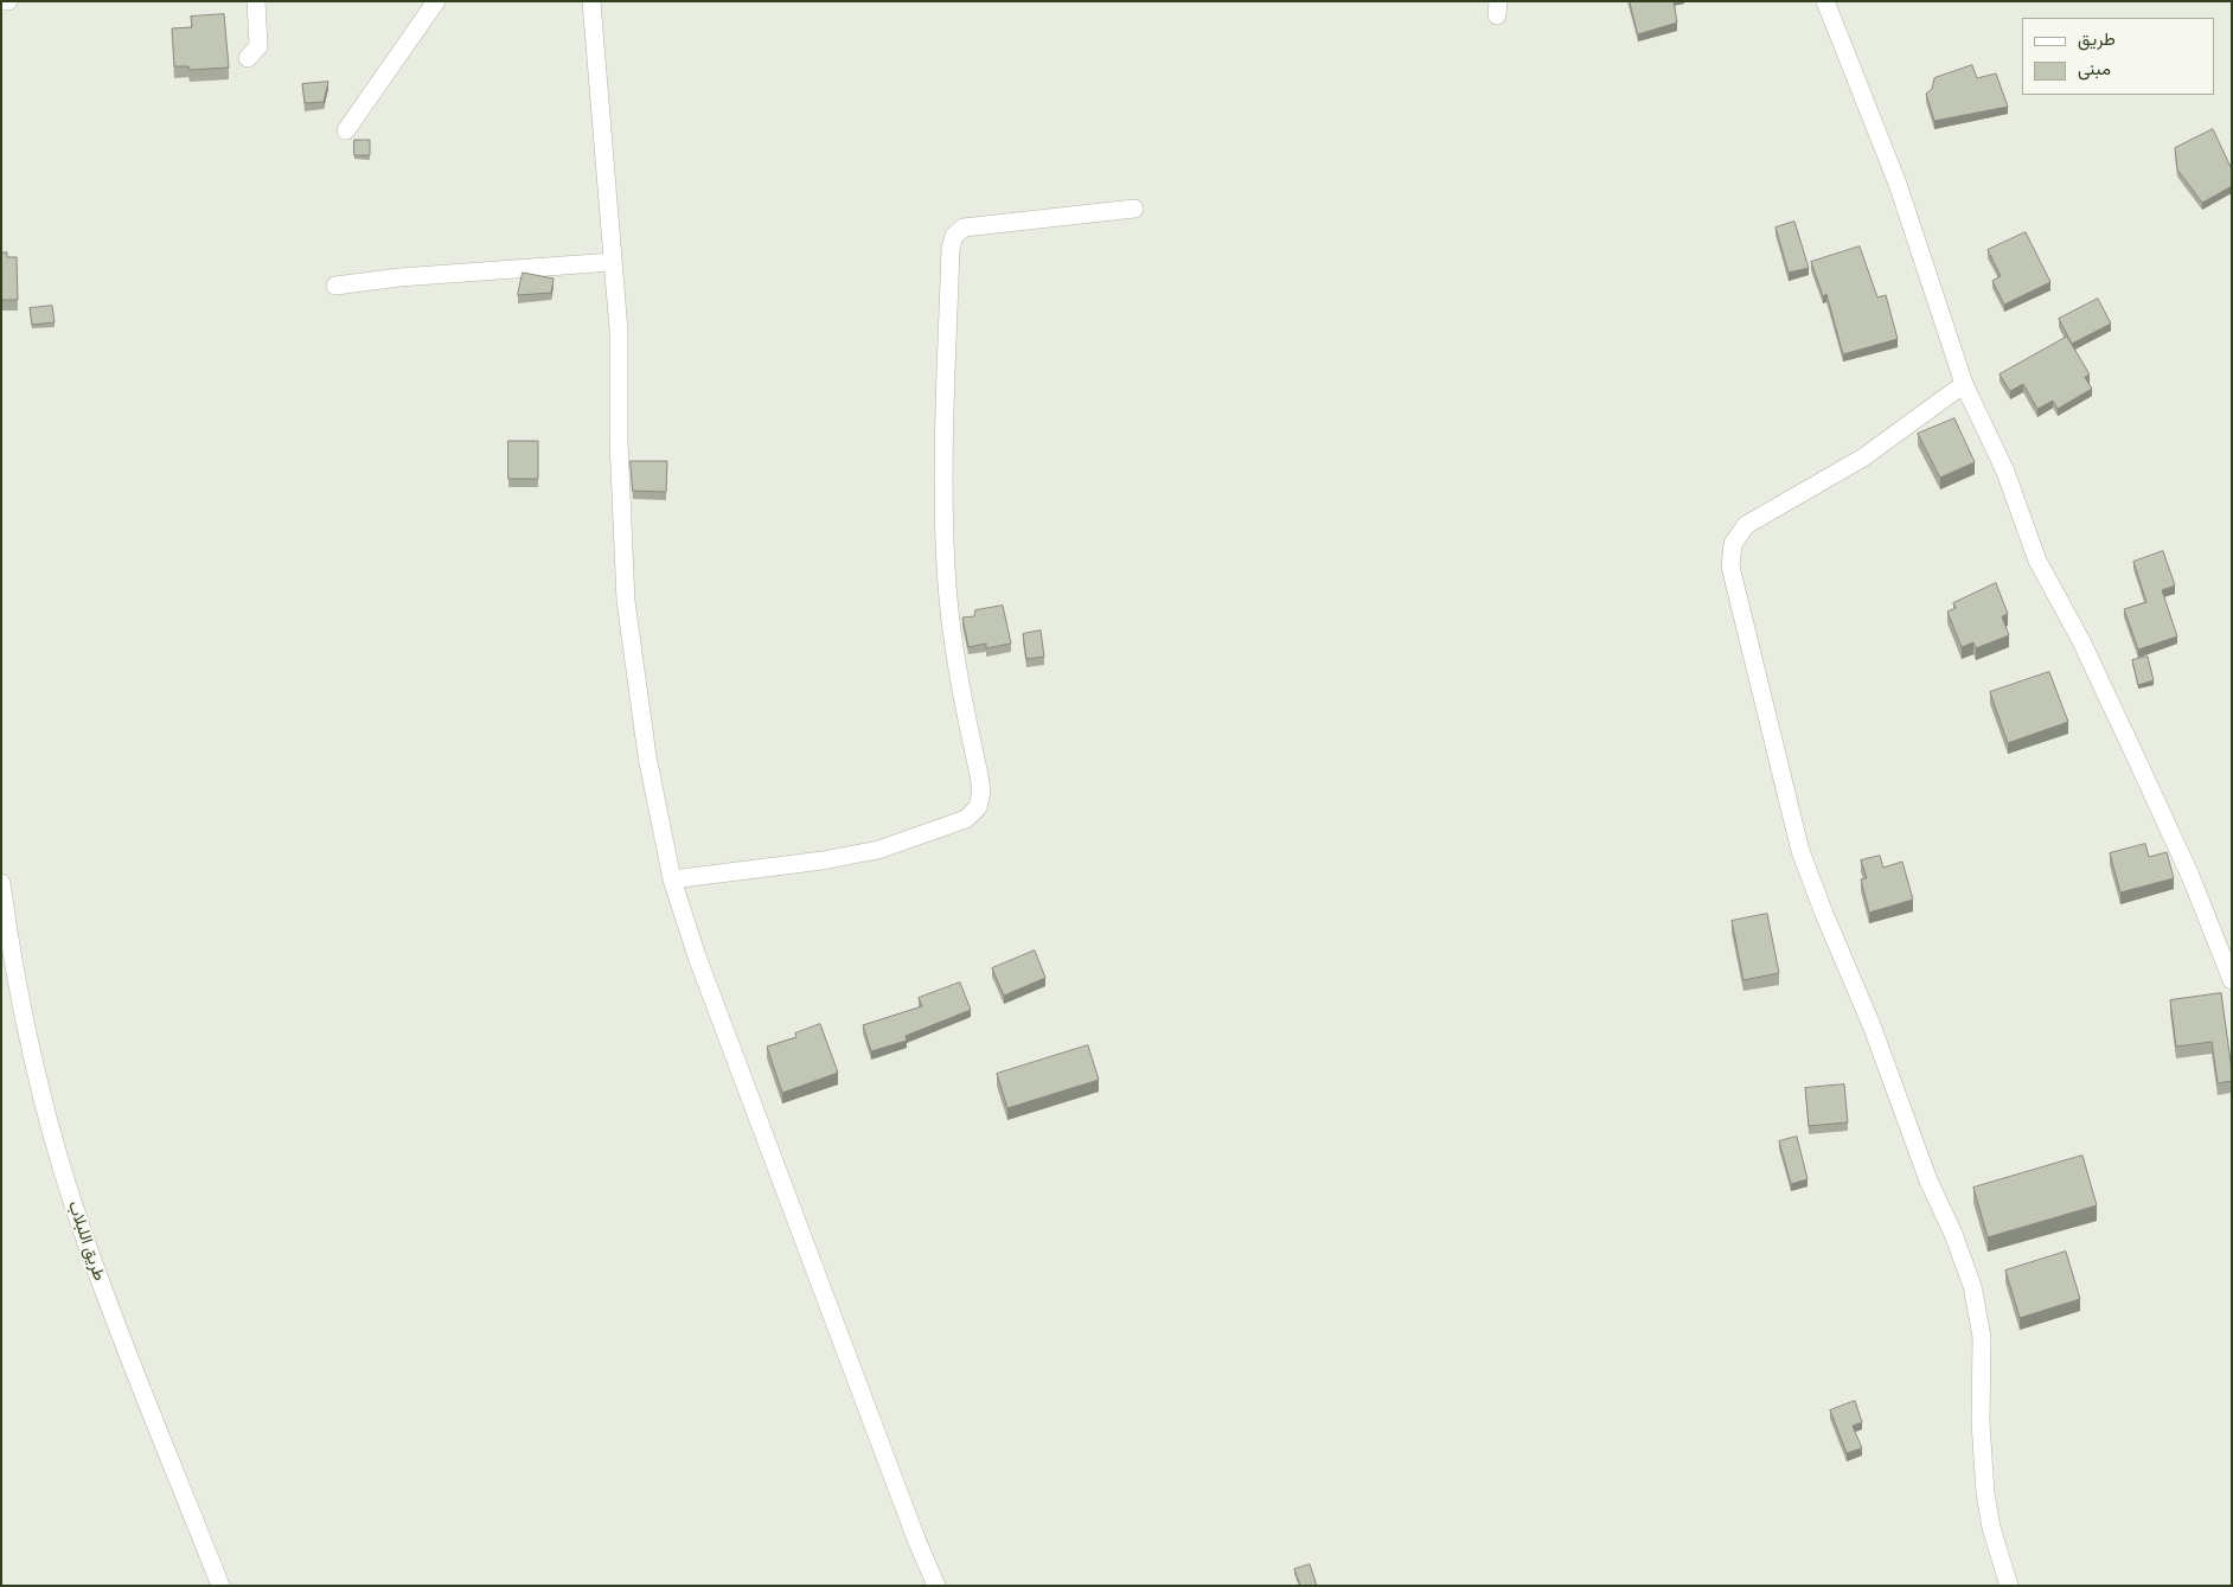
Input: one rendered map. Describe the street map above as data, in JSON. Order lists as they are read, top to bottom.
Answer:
{
  "streets": {
    "street": ["طريق اللبلاب"]
  },
  "legend": ["طريق", "مبنى"]
}
